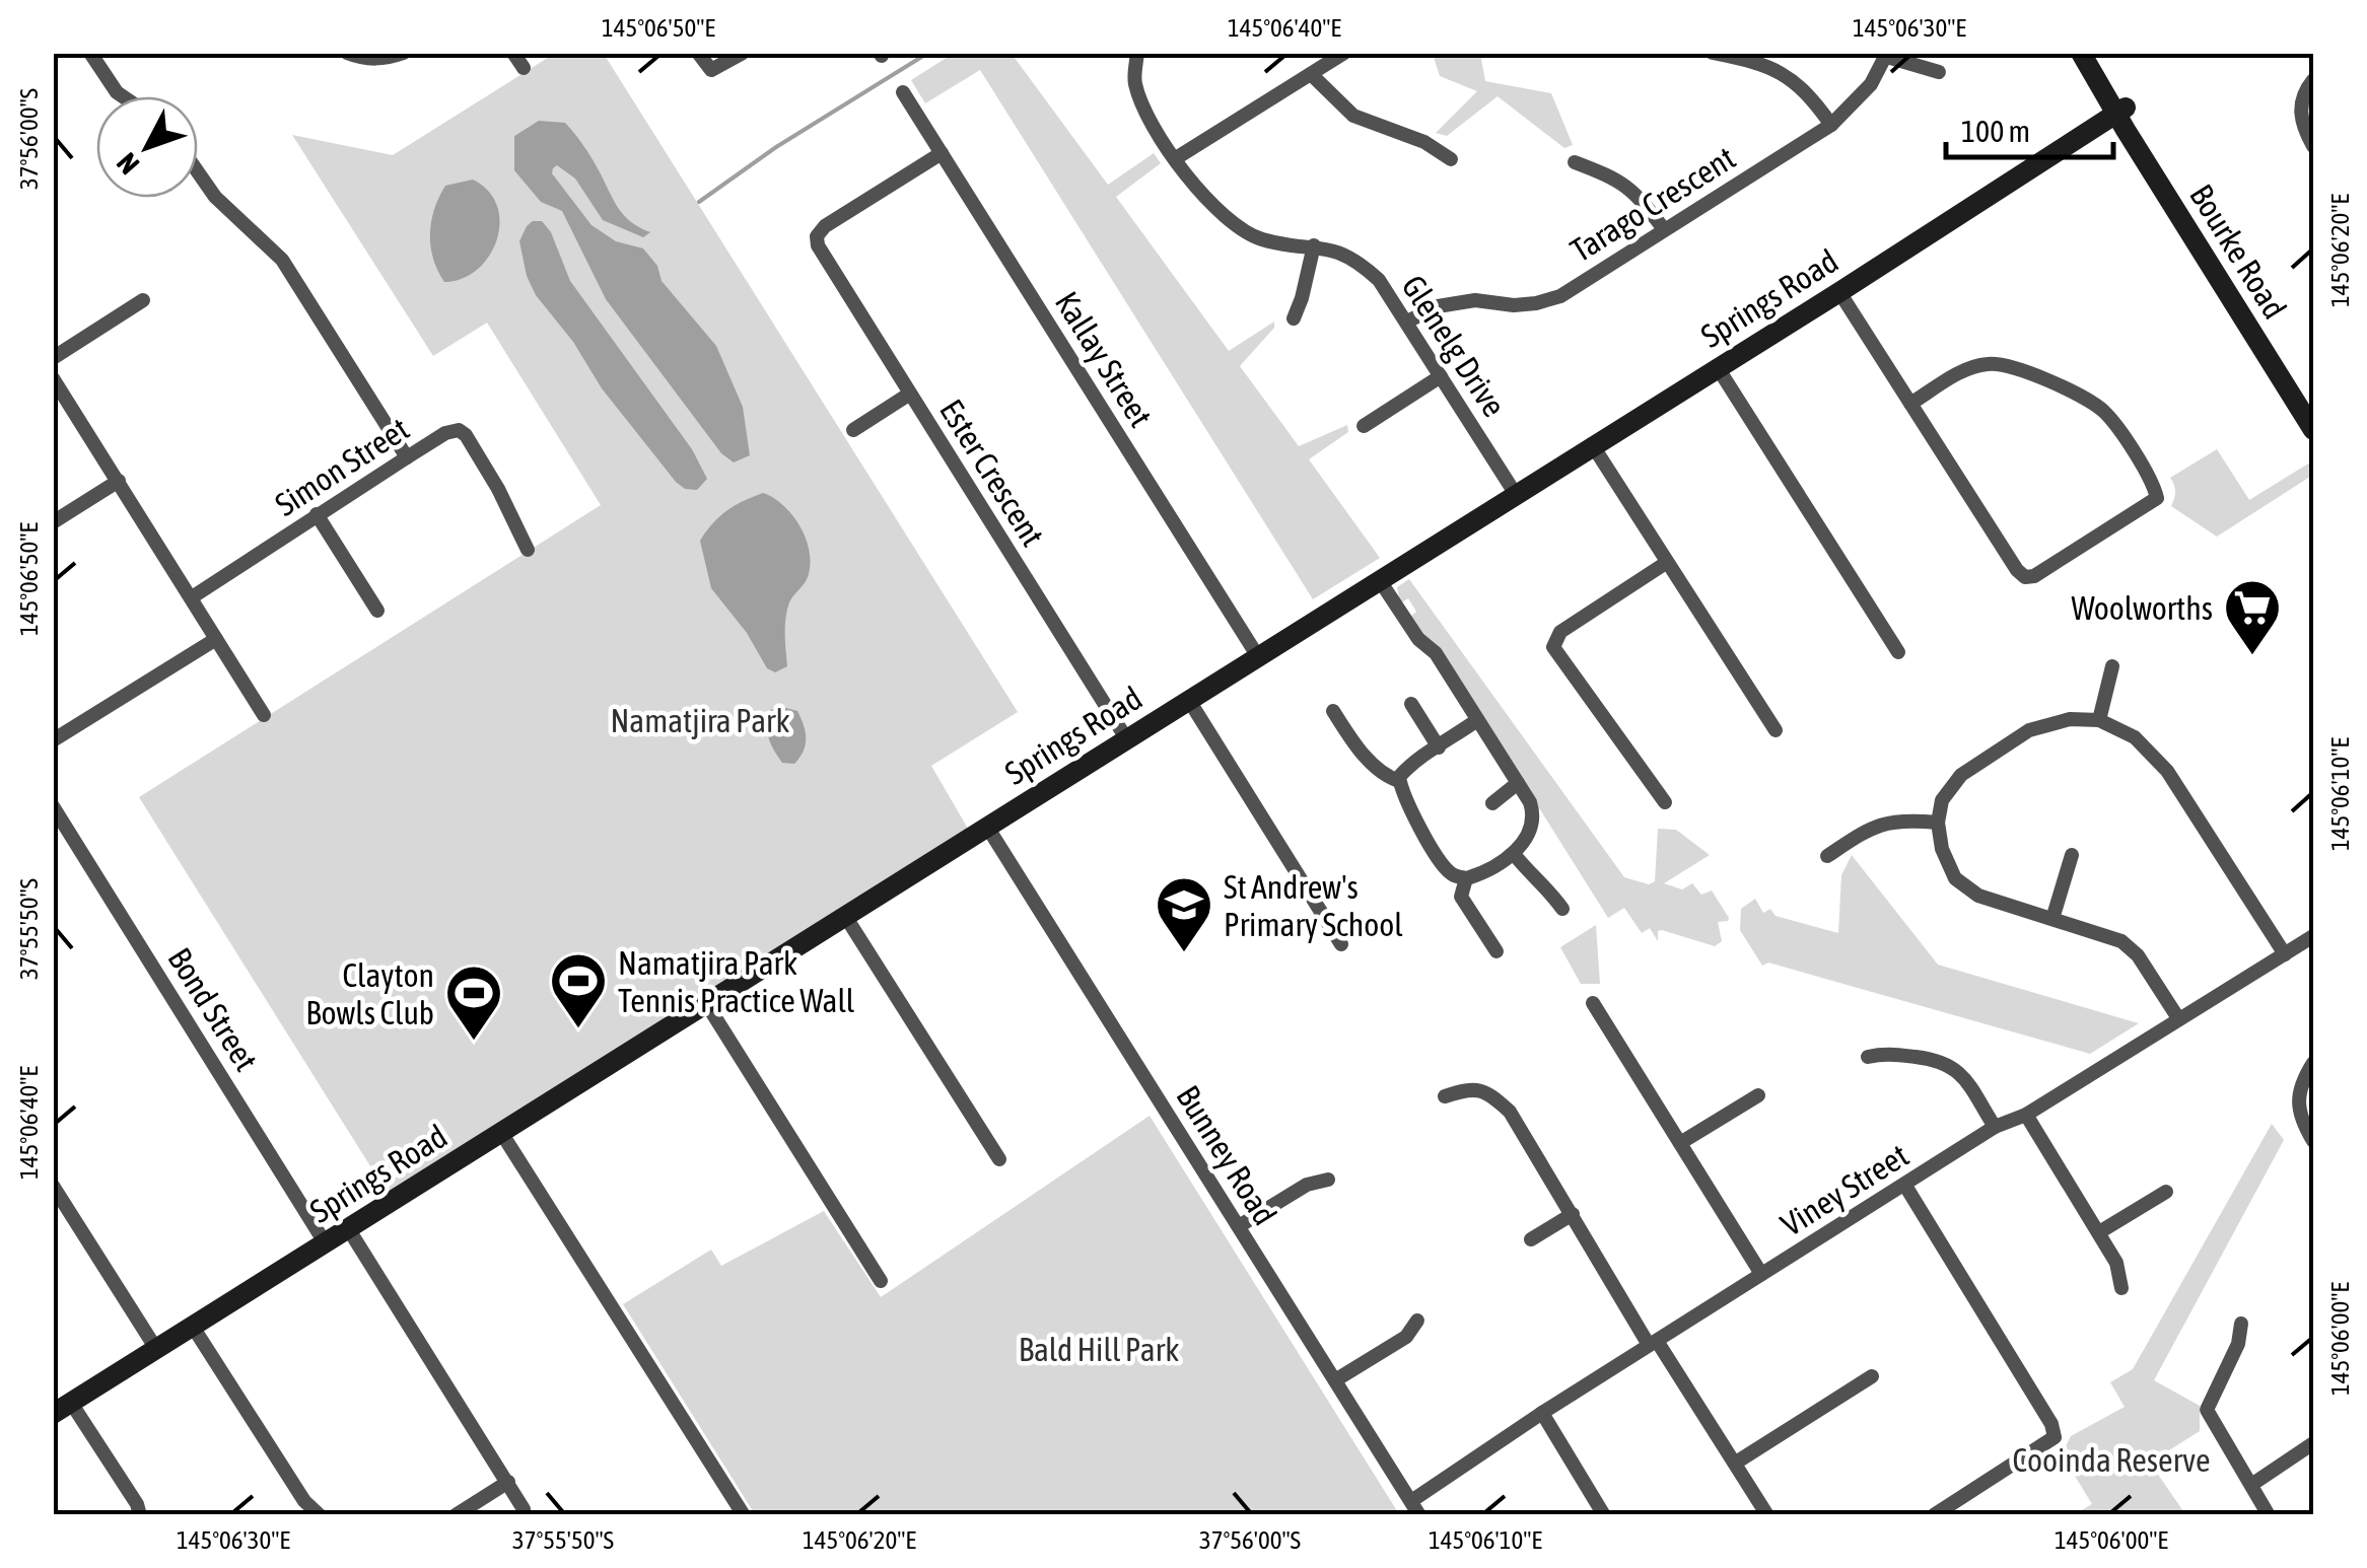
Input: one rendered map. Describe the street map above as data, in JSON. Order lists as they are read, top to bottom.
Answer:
{
  "streets": {
    "main road": ["Bourke Road", "Springs Road"],
    "street": [
      "Tarago Crescent",
      "Glenelg Drive",
      "Kallay Street",
      "Simon Street",
      "Ester Crescent",
      "Bond Street",
      "Bunney Road",
      "Viney Street"
    ]
  },
  "crossings": [
    ["Tarago Crescent", "Glenelg Drive"],
    ["Bourke Road", "Springs Road"],
    ["Springs Road", "Glenelg Drive"],
    ["Springs Road", "Kallay Street"],
    ["Springs Road", "Ester Crescent"],
    ["Springs Road", "Bond Street"],
    ["Springs Road", "Bunney Road"],
    ["Kallay Street", "Ester Crescent"],
    ["Bunney Road", "Viney Street"]
  ],
  "parks": ["Namatjira Park", "Bald Hill Park", "Cooinda Reserve"],
  "places": {
    "supermarket": ["Woolworths"],
    "school or university": ["St Andrew's Primary School"],
    "sports": ["Namatjira Park Tennis Practice Wall", "Clayton Bowls Club"]
  },
  "scale_bar": "100 m",
  "north": "bottom left",
  "coordinates": [
    "145°06'50\"E",
    "145°06'40\"E",
    "145°06'30\"E",
    "37°56'00\"S",
    "145°06'20\"E",
    "145°06'10\"E",
    "37°55'50\"S",
    "145°06'00\"E"
  ]
}
